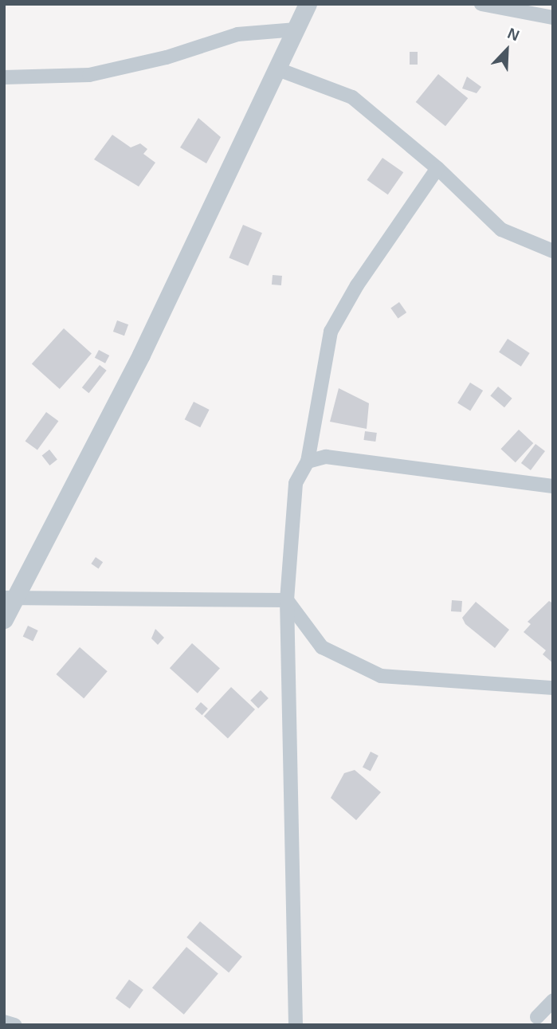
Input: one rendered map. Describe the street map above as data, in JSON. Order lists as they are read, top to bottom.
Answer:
{
  "north": "top right"
}
